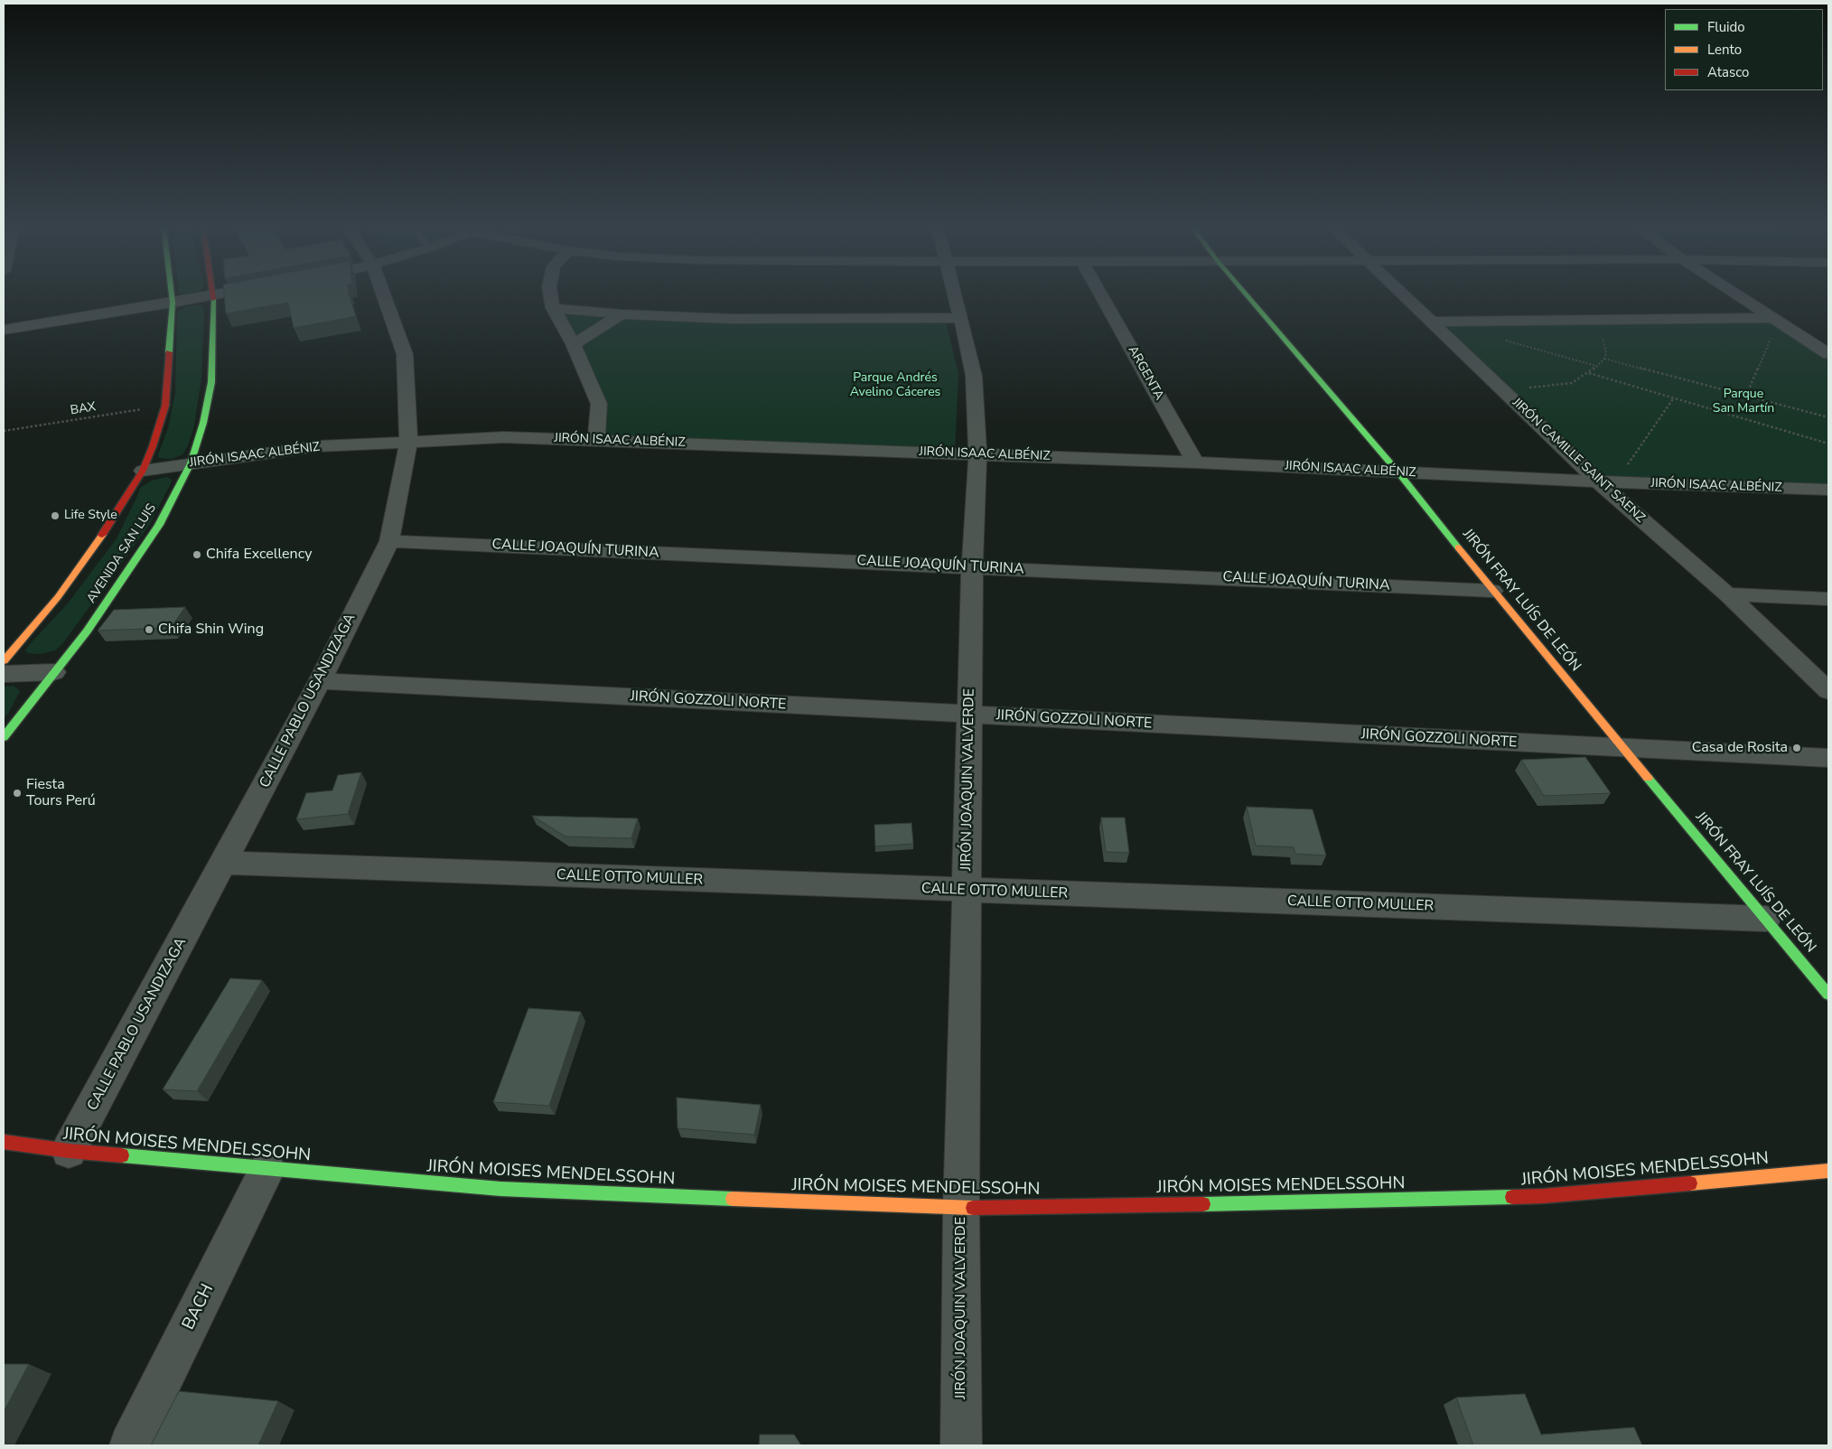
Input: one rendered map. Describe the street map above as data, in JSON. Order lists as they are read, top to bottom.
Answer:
{
  "streets": {
    "street": [
      "ARGENTA",
      "JIRÓN ISAAC ALBÉNIZ",
      "JIRÓN CAMILLE SAINT SAENZ",
      "CALLE JOAQUÍN TURINA",
      "AVENIDA SAN LUIS",
      "JIRÓN FRAY LUÍS DE LEÓN",
      "CALLE PABLO USANDIZAGA",
      "JIRÓN GOZZOLI NORTE",
      "JIRÓN JOAQUIN VALVERDE",
      "CALLE OTTO MULLER",
      "JIRÓN MOISES MENDELSSOHN",
      "BACH"
    ],
    "path": ["BAX"]
  },
  "crossings": [
    ["ARGENTA", "JIRÓN ISAAC ALBÉNIZ"],
    ["BAX", "AVENIDA SAN LUIS"],
    ["JIRÓN ISAAC ALBÉNIZ", "JIRÓN CAMILLE SAINT SAENZ"],
    ["JIRÓN ISAAC ALBÉNIZ", "AVENIDA SAN LUIS"],
    ["JIRÓN ISAAC ALBÉNIZ", "JIRÓN FRAY LUÍS DE LEÓN"],
    ["JIRÓN ISAAC ALBÉNIZ", "CALLE PABLO USANDIZAGA"],
    ["JIRÓN ISAAC ALBÉNIZ", "JIRÓN JOAQUIN VALVERDE"],
    ["CALLE JOAQUÍN TURINA", "JIRÓN FRAY LUÍS DE LEÓN"],
    ["CALLE JOAQUÍN TURINA", "CALLE PABLO USANDIZAGA"],
    ["CALLE JOAQUÍN TURINA", "JIRÓN JOAQUIN VALVERDE"],
    ["JIRÓN FRAY LUÍS DE LEÓN", "JIRÓN GOZZOLI NORTE"],
    ["JIRÓN FRAY LUÍS DE LEÓN", "CALLE OTTO MULLER"],
    ["CALLE PABLO USANDIZAGA", "JIRÓN GOZZOLI NORTE"],
    ["CALLE PABLO USANDIZAGA", "CALLE OTTO MULLER"],
    ["CALLE PABLO USANDIZAGA", "JIRÓN MOISES MENDELSSOHN"],
    ["JIRÓN GOZZOLI NORTE", "JIRÓN JOAQUIN VALVERDE"],
    ["JIRÓN JOAQUIN VALVERDE", "CALLE OTTO MULLER"],
    ["JIRÓN JOAQUIN VALVERDE", "JIRÓN MOISES MENDELSSOHN"],
    ["JIRÓN MOISES MENDELSSOHN", "BACH"]
  ],
  "parks": ["Parque Andrés Avelino Cáceres", "Parque San Martín"],
  "places": [
    "Life Style",
    "Chifa Excellency",
    "Chifa Shin Wing",
    "Casa de Rosita",
    "Fiesta Tours Perú"
  ],
  "legend": ["Fluido", "Lento", "Atasco"]
}
